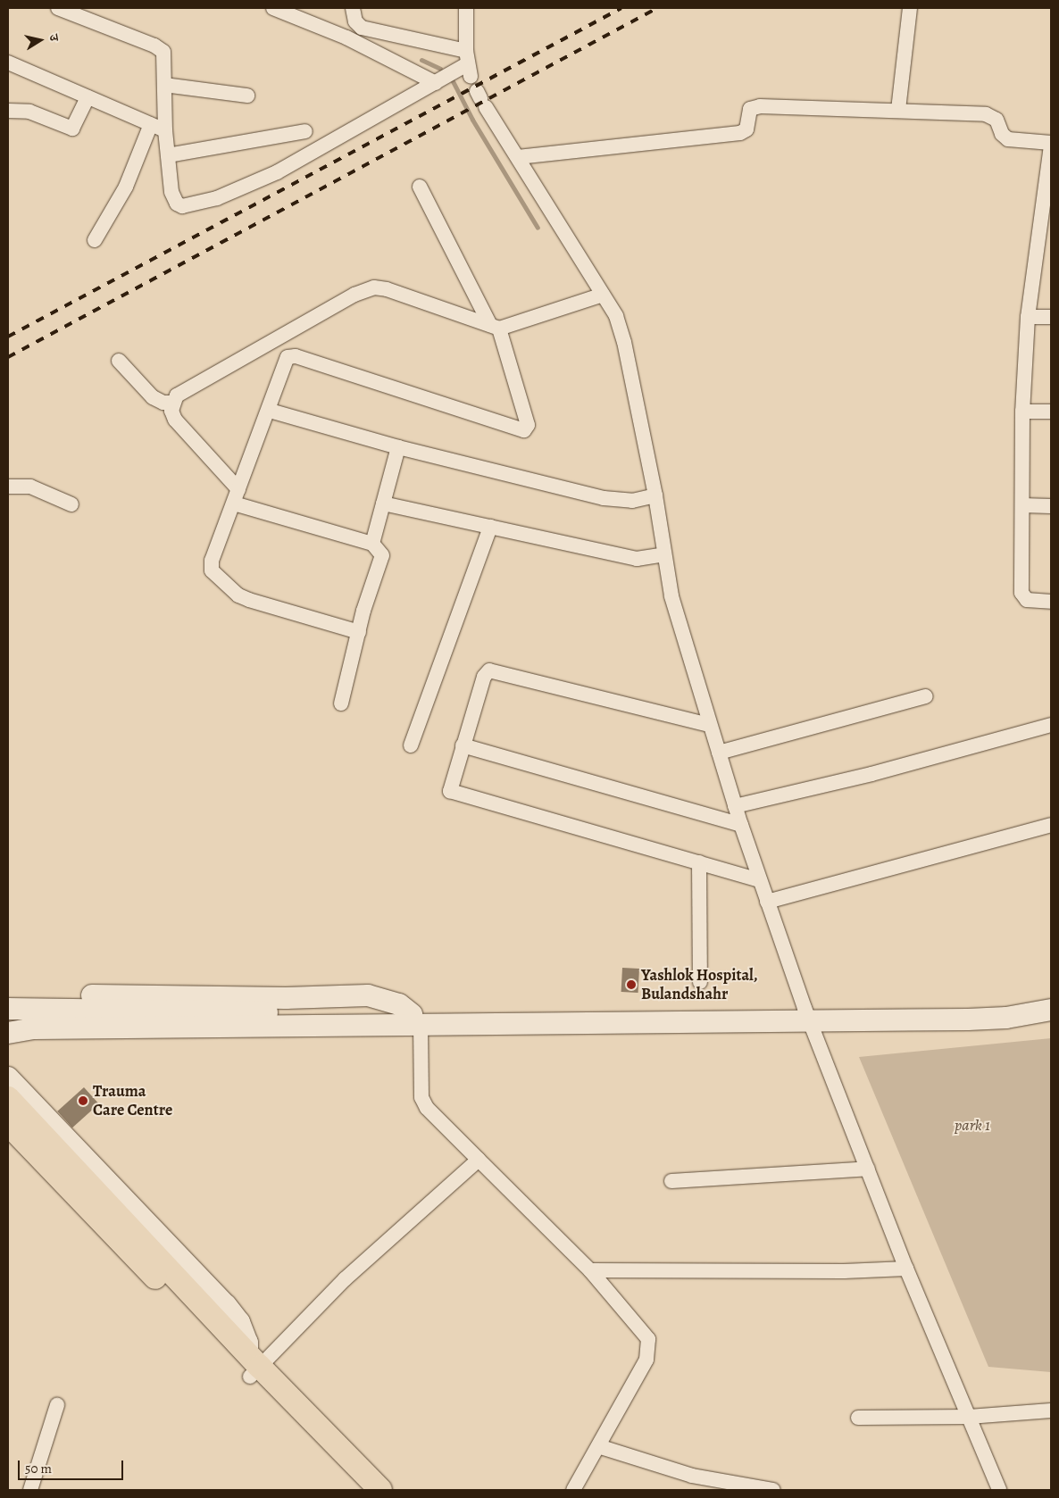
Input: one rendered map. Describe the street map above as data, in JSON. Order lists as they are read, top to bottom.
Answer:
{
  "parks": ["park 1"],
  "places": ["Yashlok Hospital, Bulandshahr", "Trauma Care Centre"],
  "scale_bar": "50 m",
  "north": "right"
}
